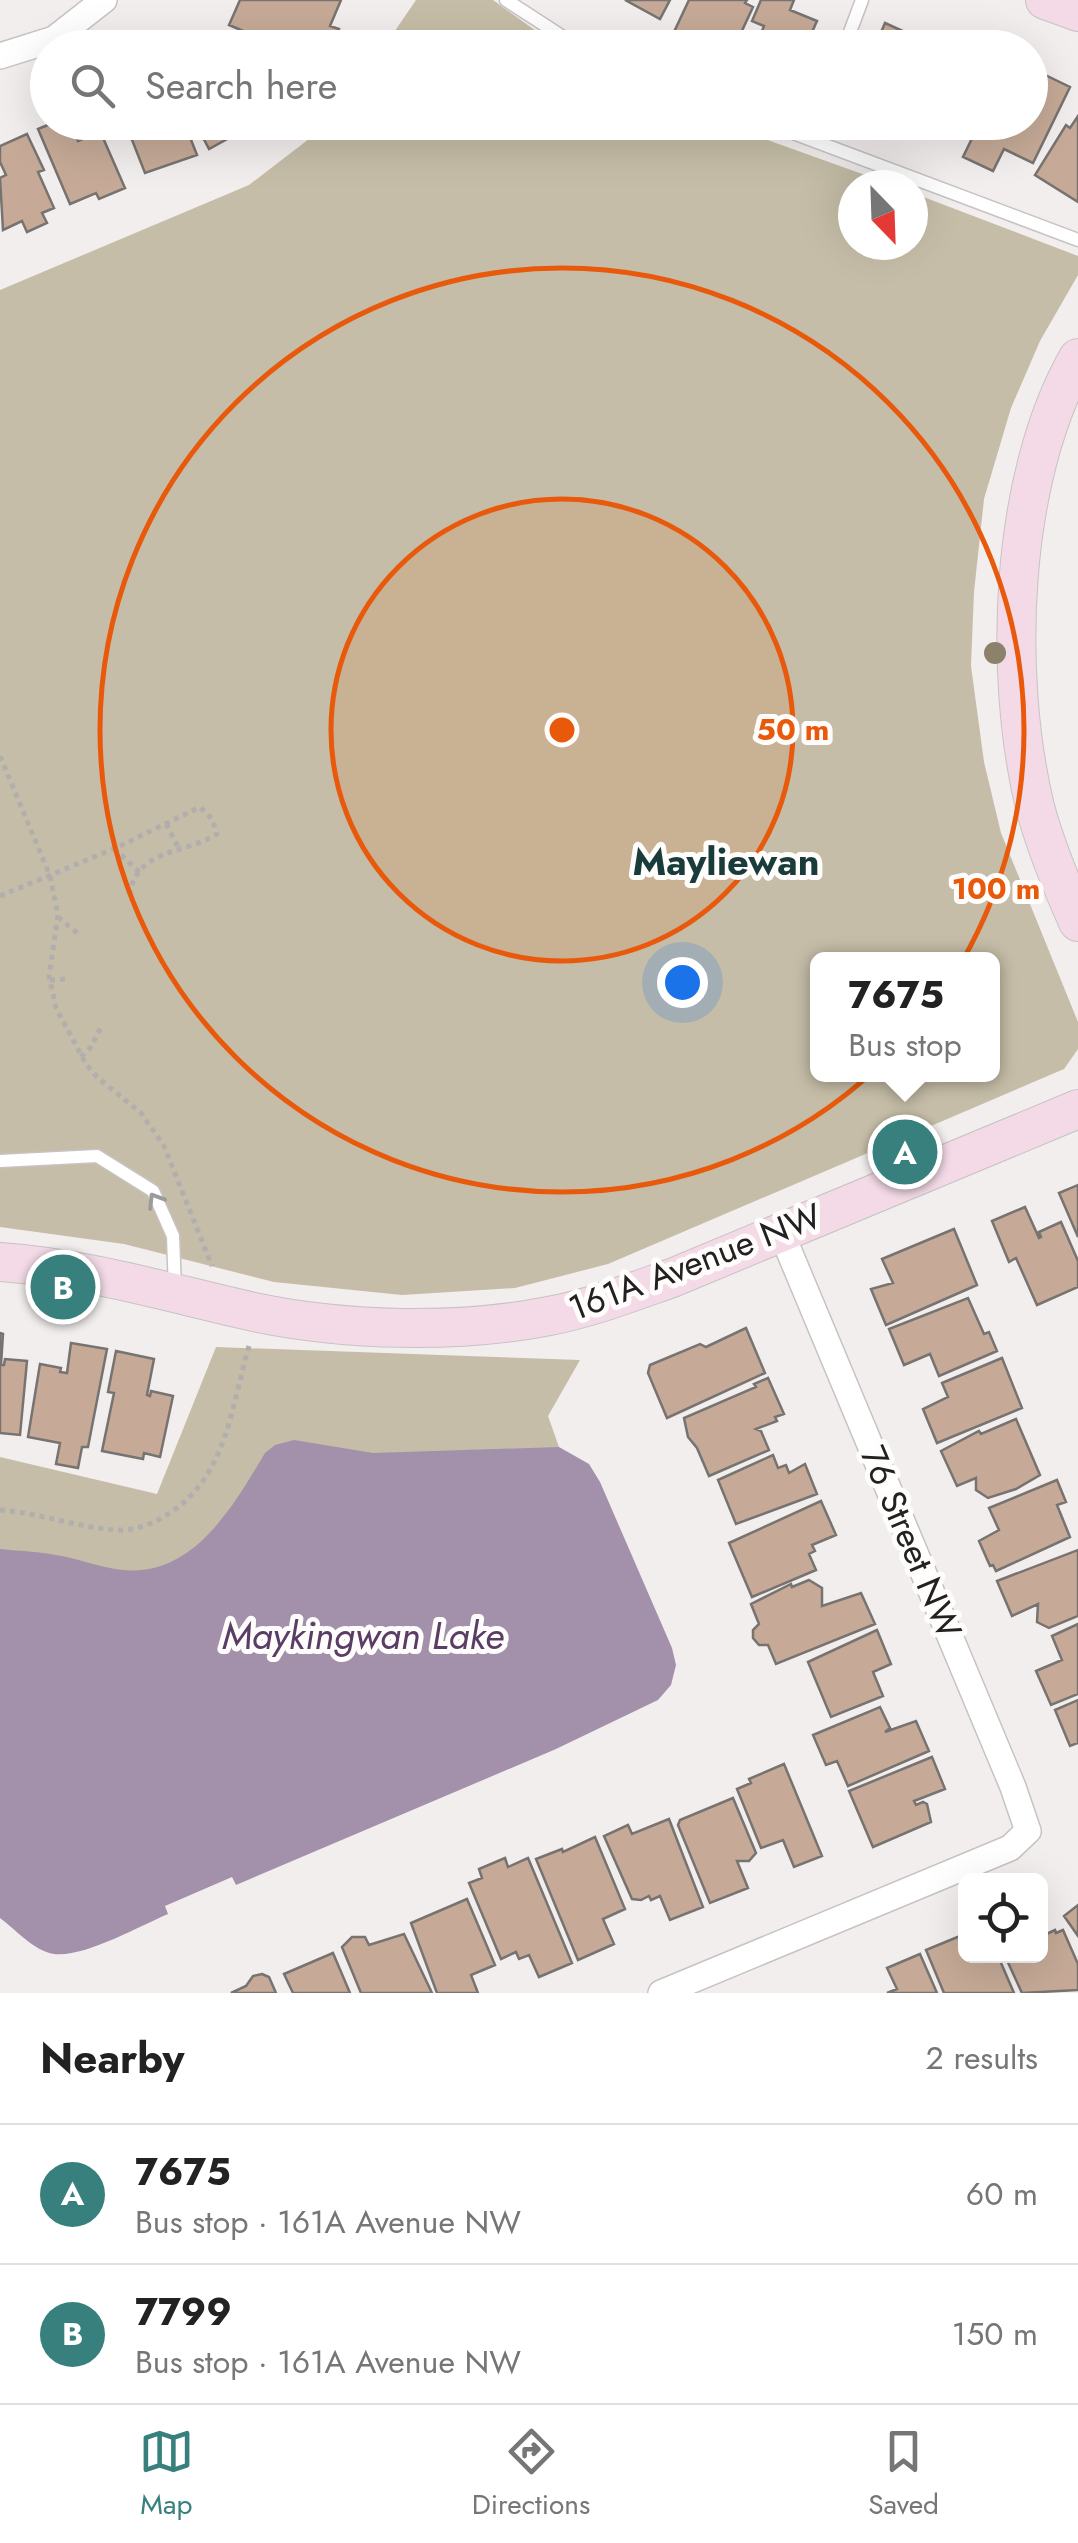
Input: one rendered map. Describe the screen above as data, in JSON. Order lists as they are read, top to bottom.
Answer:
{
  "streets": {
    "street": ["161A Avenue NW", "76 Street NW"]
  },
  "crossings": [
    ["161A Avenue NW", "76 Street NW"]
  ],
  "districts": ["Mayliewan"],
  "water": ["Maykingwan Lake"],
  "north": "bottom right",
  "page": {
    "search": "Search here",
    "popup": ["7675", "Bus stop"],
    "pins": ["A", "B"],
    "heading": ["Nearby", "2 results"],
    "list": [
      {
        "mark": "A",
        "name": "7675",
        "note": "Bus stop · 161A Avenue NW",
        "value": "60 m"
      },
      {
        "mark": "B",
        "name": "7799",
        "note": "Bus stop · 161A Avenue NW",
        "value": "150 m"
      }
    ],
    "nav": ["Map", "Directions", "Saved"]
  },
  "rings": ["50 m", "100 m"]
}
